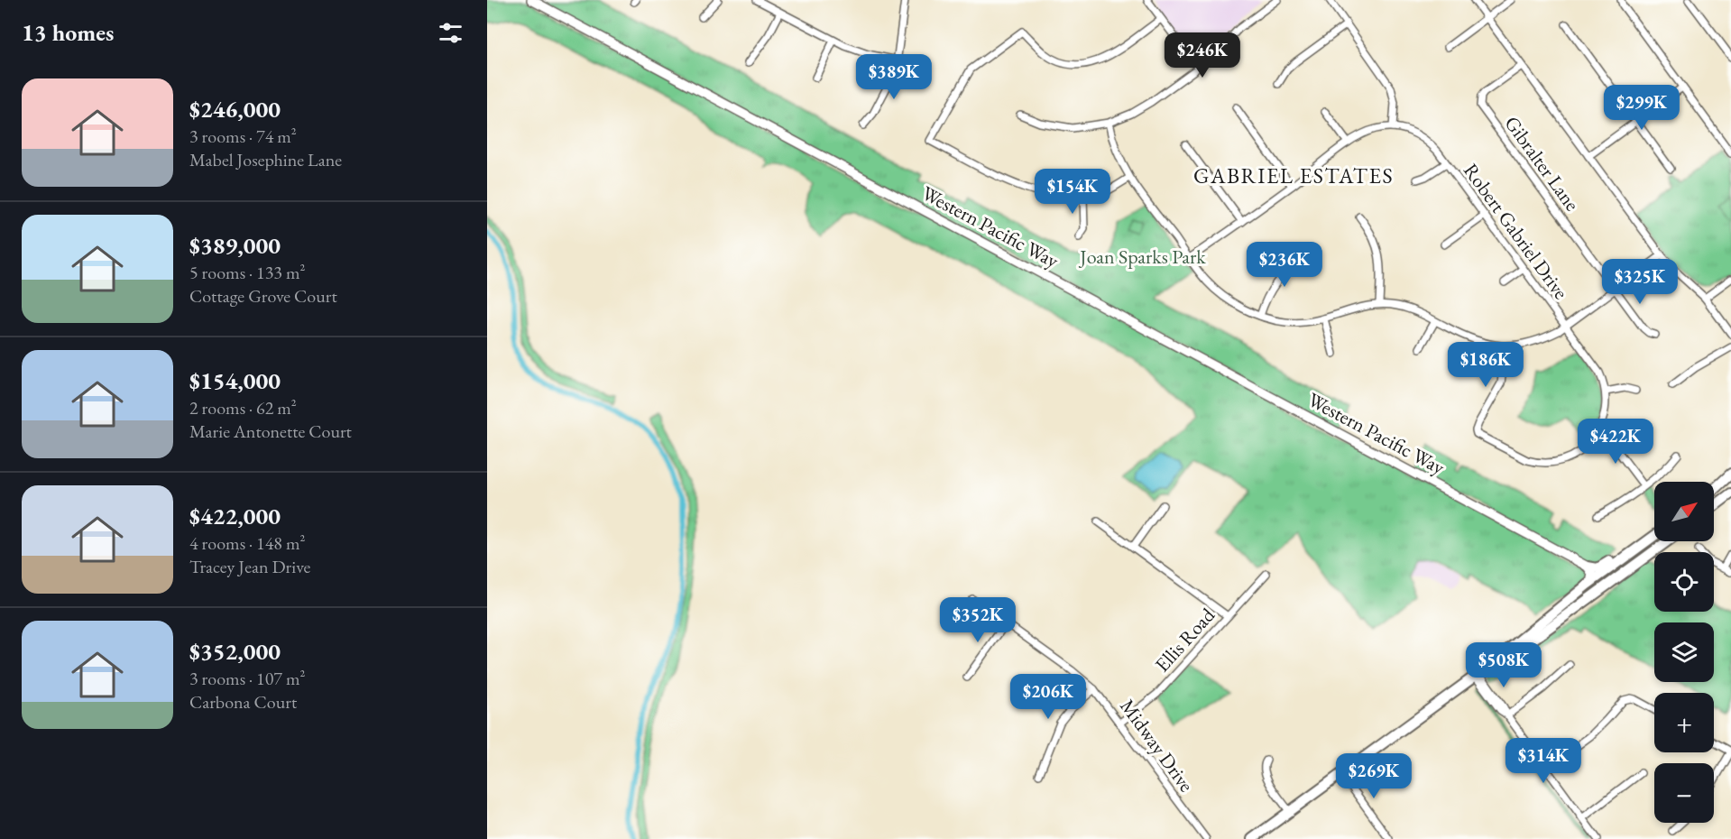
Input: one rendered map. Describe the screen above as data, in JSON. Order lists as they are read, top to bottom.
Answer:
{
  "streets": {
    "street": [
      "Gibralter Lane",
      "Western Pacific Way",
      "Robert Gabriel Drive",
      "Ellis Road",
      "Midway Drive"
    ]
  },
  "crossings": [
    ["Ellis Road", "Midway Drive"]
  ],
  "districts": ["GABRIEL ESTATES"],
  "parks": ["Joan Sparks Park"],
  "north": "top right",
  "page": {
    "heading": "13 homes",
    "price": [
      "$246K",
      "$389K",
      "$299K",
      "$154K",
      "$236K",
      "$325K",
      "$186K",
      "$422K",
      "$352K",
      "$508K",
      "$206K",
      "$314K",
      "$269K"
    ],
    "list": [
      {
        "name": "$246,000",
        "note": "3 rooms · 74 m² · Mabel Josephine Lane"
      },
      {
        "name": "$389,000",
        "note": "5 rooms · 133 m² · Cottage Grove Court"
      },
      {
        "name": "$154,000",
        "note": "2 rooms · 62 m² · Marie Antonette Court"
      },
      {
        "name": "$422,000",
        "note": "4 rooms · 148 m² · Tracey Jean Drive"
      },
      {
        "name": "$352,000",
        "note": "3 rooms · 107 m² · Carbona Court"
      }
    ],
    "map_buttons": ["+", "−"]
  }
}
